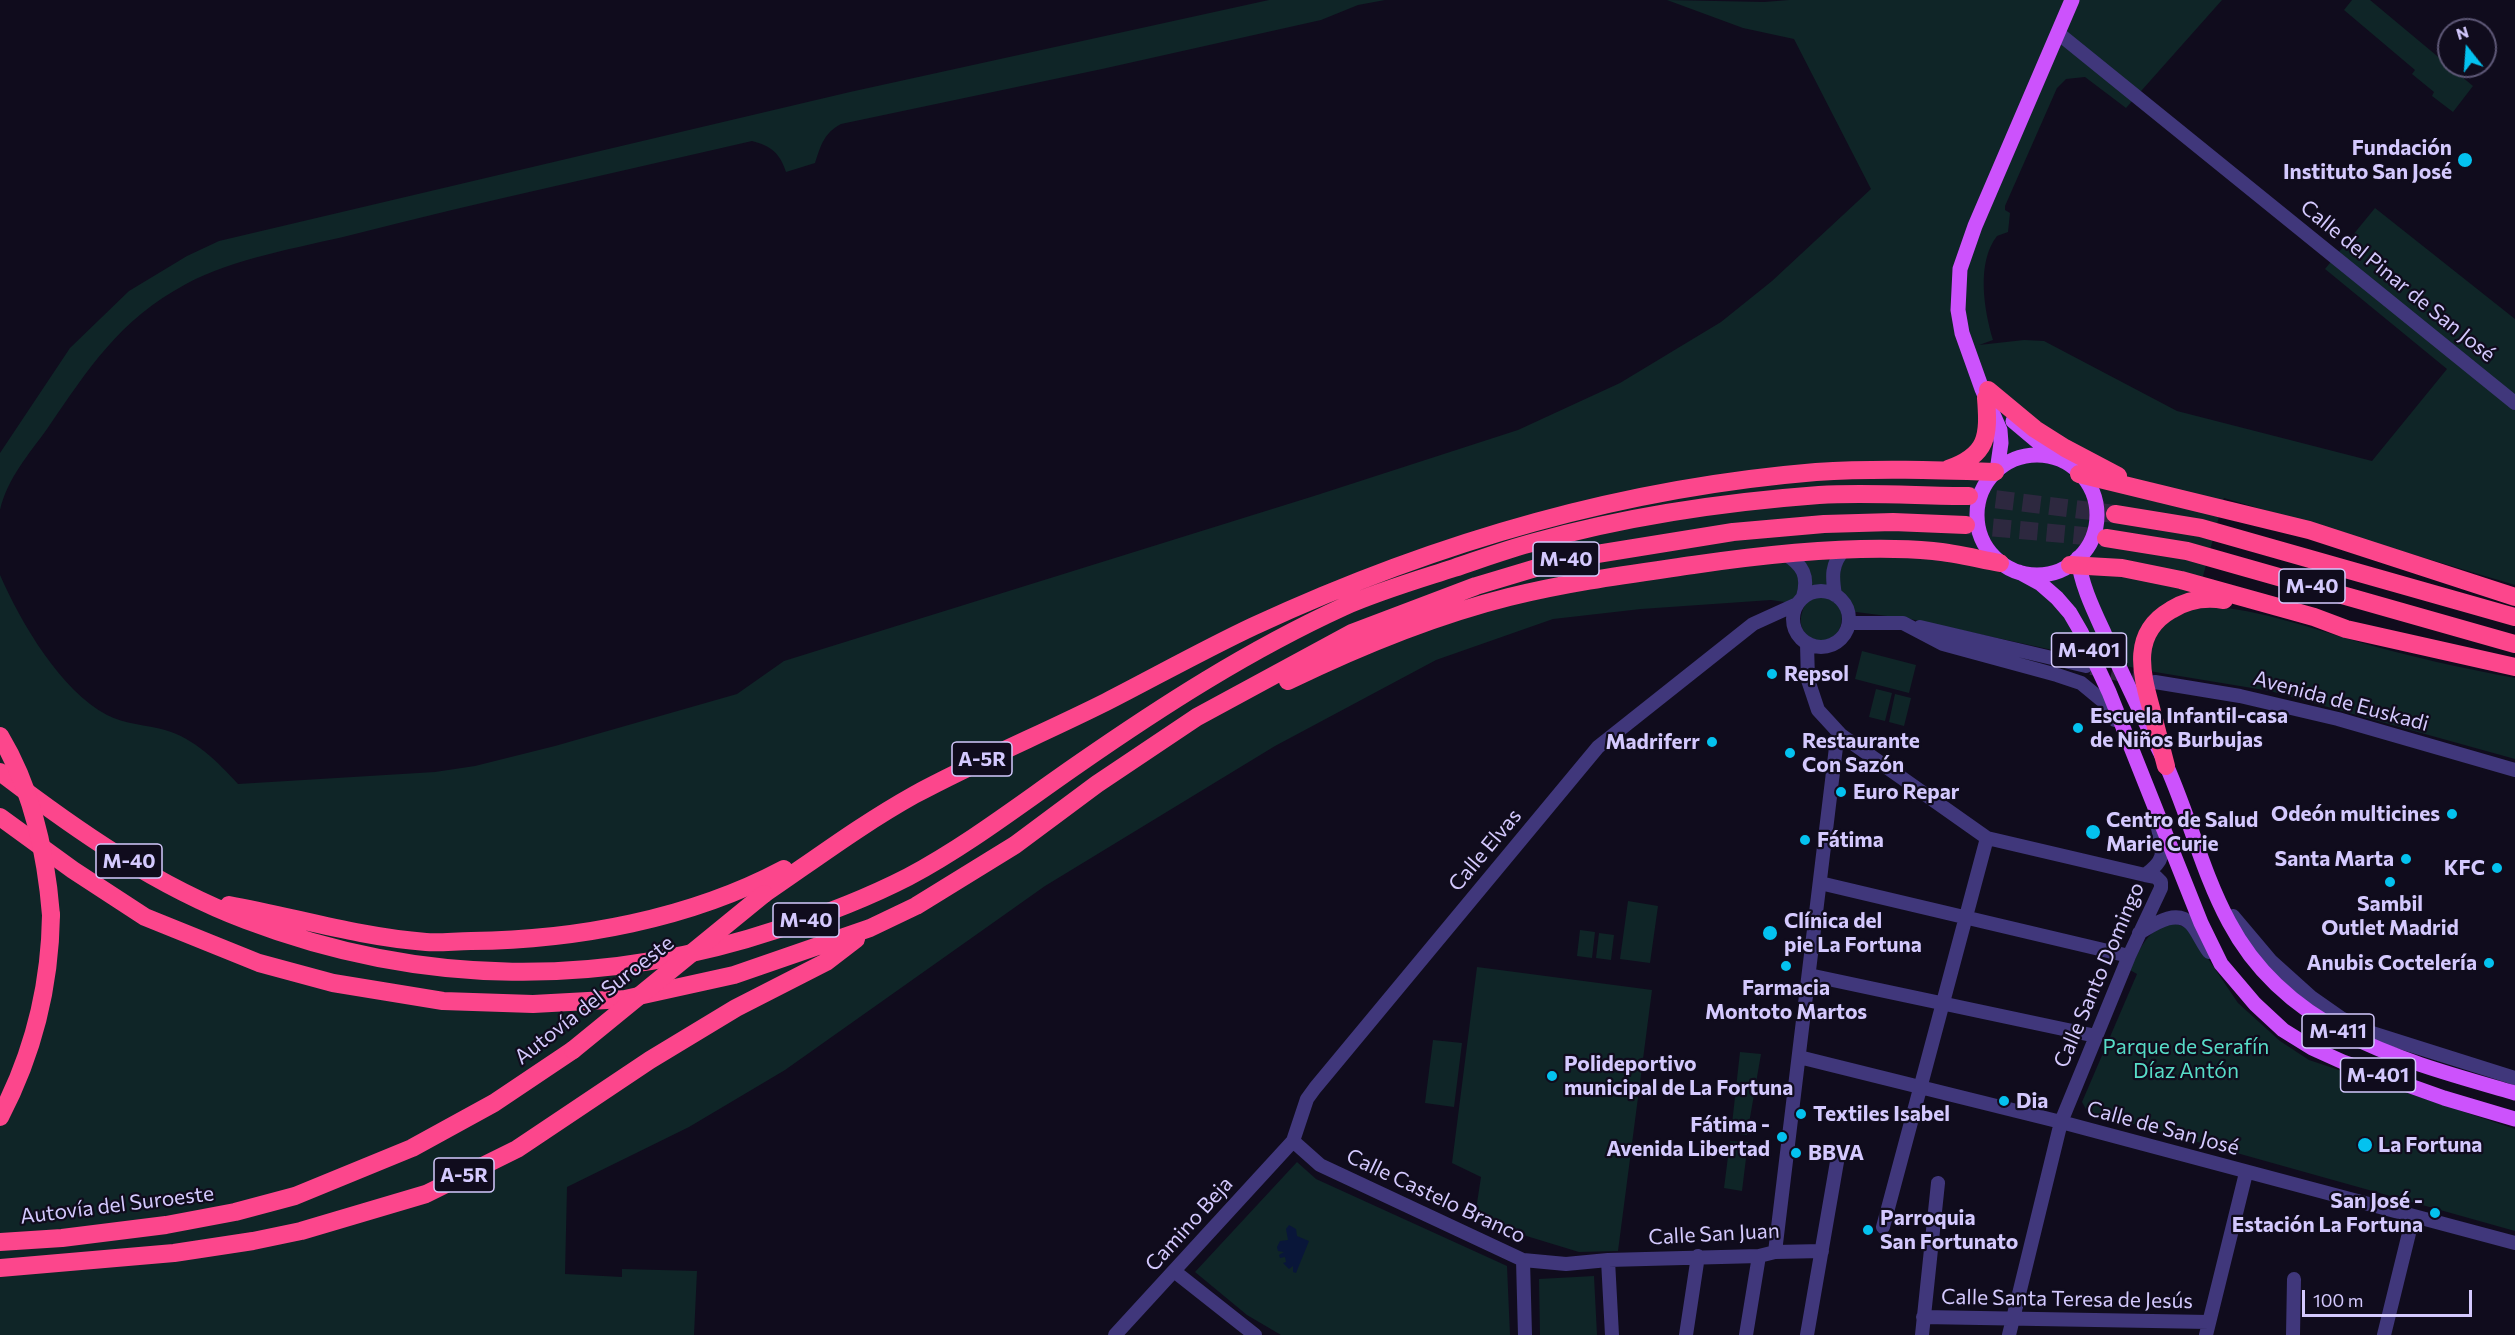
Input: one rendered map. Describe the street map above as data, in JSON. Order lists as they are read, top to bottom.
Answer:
{
  "streets": {
    "highway": ["M-40", "A-5R", "Autovía del Suroeste"],
    "main road": ["M-401", "M-411"],
    "street": [
      "Calle del Pinar de San José",
      "Avenida de Euskadi",
      "Calle Elvas",
      "Calle Santo Domingo",
      "Calle de San José",
      "Calle Castelo Branco",
      "Camino Beja",
      "Calle San Juan",
      "Calle Santa Teresa de Jesús"
    ]
  },
  "crossings": [
    ["M-40", "A-5R"],
    ["M-401", "Calle Santo Domingo"],
    ["A-5R", "Autovía del Suroeste"],
    ["Calle Elvas", "Calle Castelo Branco"],
    ["Calle Elvas", "Camino Beja"],
    ["Calle Santo Domingo", "Calle de San José"],
    ["Calle Santo Domingo", "Calle Santa Teresa de Jesús"],
    ["Calle Castelo Branco", "Camino Beja"],
    ["Calle Castelo Branco", "Calle San Juan"]
  ],
  "parks": ["Parque de Serafín Díaz Antón"],
  "places": [
    "Fundación Instituto San José",
    "Repsol",
    "Escuela Infantil-casa de Niños Burbujas",
    "Madriferr",
    "Restaurante Con Sazón",
    "Euro Repar",
    "Odeón multicines",
    "Centro de Salud Marie Curie",
    "Fátima",
    "Santa Marta",
    "KFC",
    "Sambil Outlet Madrid",
    "Clínica del pie La Fortuna",
    "Anubis Coctelería",
    "Farmacia Montoto Martos",
    "Polideportivo municipal de La Fortuna",
    "Dia",
    "Textiles Isabel",
    "Fátima - Avenida Libertad",
    "La Fortuna",
    "BBVA",
    "San José - Estación La Fortuna",
    "Parroquia San Fortunato"
  ],
  "scale_bar": "100 m",
  "north": "top"
}
